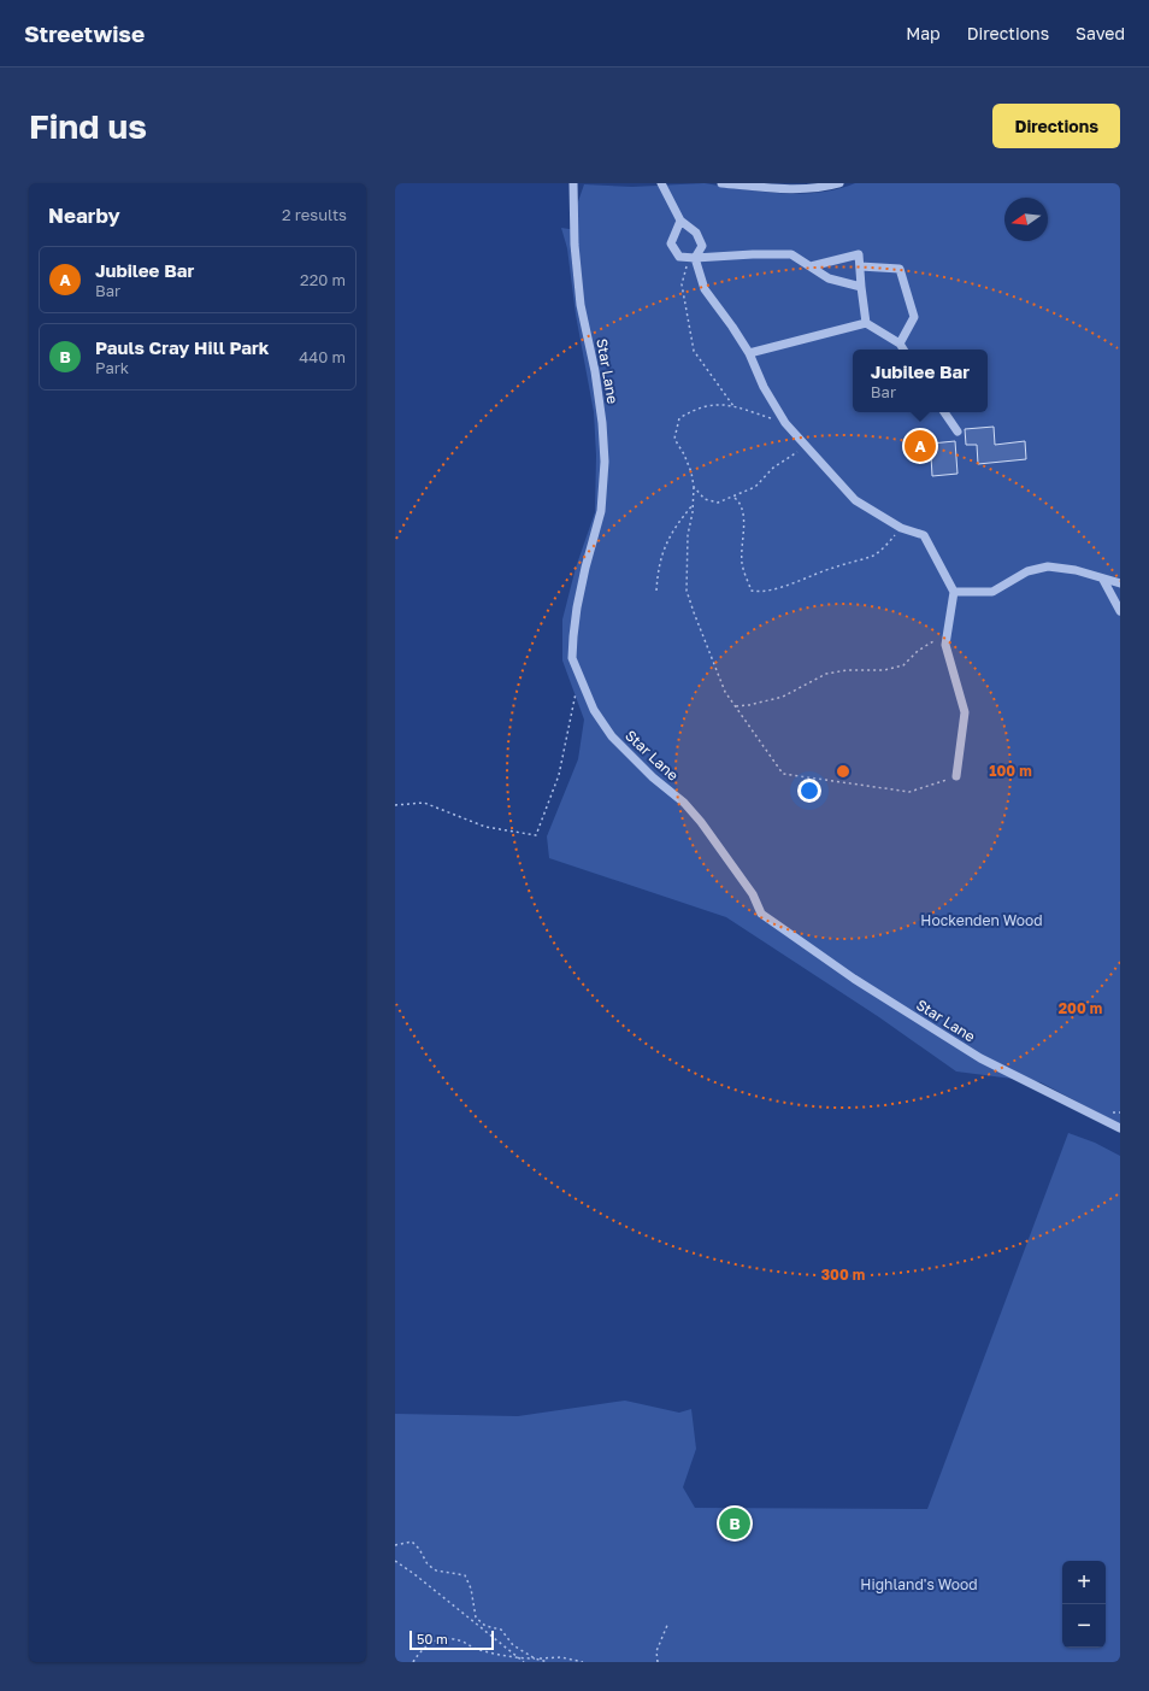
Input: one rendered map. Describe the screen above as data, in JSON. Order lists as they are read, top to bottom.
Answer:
{
  "streets": {
    "street": ["Star Lane"]
  },
  "parks": ["Hockenden Wood", "Highland's Wood"],
  "scale_bar": "50 m",
  "north": "left",
  "page": {
    "header": "Streetwise",
    "nav": ["Map", "Directions", "Saved"],
    "buttons": "Directions",
    "title": "Find us",
    "heading": ["Nearby", "2 results"],
    "list": [
      {
        "mark": "A",
        "name": "Jubilee Bar",
        "note": "Bar",
        "value": "220 m"
      },
      {
        "mark": "B",
        "name": "Pauls Cray Hill Park",
        "note": "Park",
        "value": "440 m"
      }
    ],
    "popup": ["Jubilee Bar", "Bar"],
    "pins": ["A", "B"],
    "map_buttons": ["+", "−"],
    "scale": "50 m"
  },
  "rings": ["100 m", "200 m", "300 m"]
}
